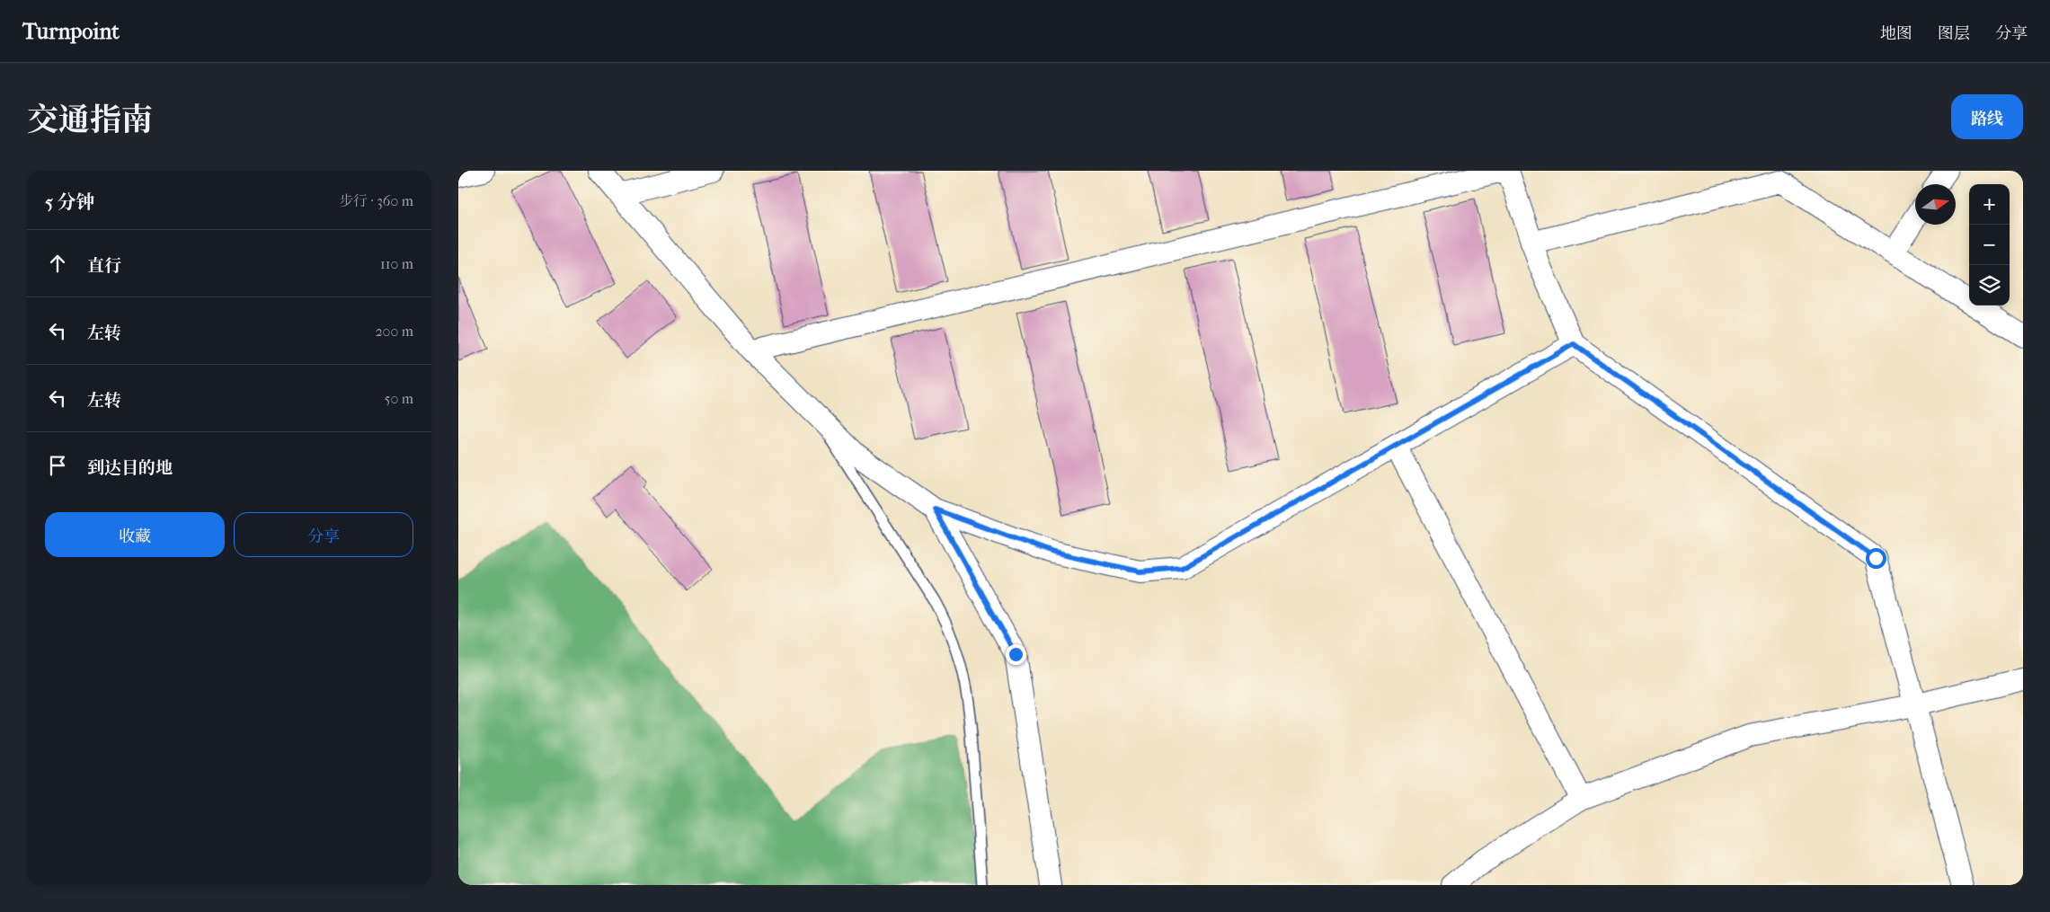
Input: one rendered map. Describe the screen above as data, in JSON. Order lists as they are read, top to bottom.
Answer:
{
  "north": "right",
  "page": {
    "header": "Turnpoint",
    "nav": ["地图", "图层", "分享"],
    "title": "交通指南",
    "buttons": [
      "路线",
      ["收藏", "分享"]
    ],
    "heading": ["5 分钟", "步行 · 360 m"],
    "map_buttons": ["+", "−"],
    "list": [
      ["直行", "110 m"],
      ["左转", "200 m"],
      ["左转", "50 m"],
      "到达目的地"
    ]
  }
}
